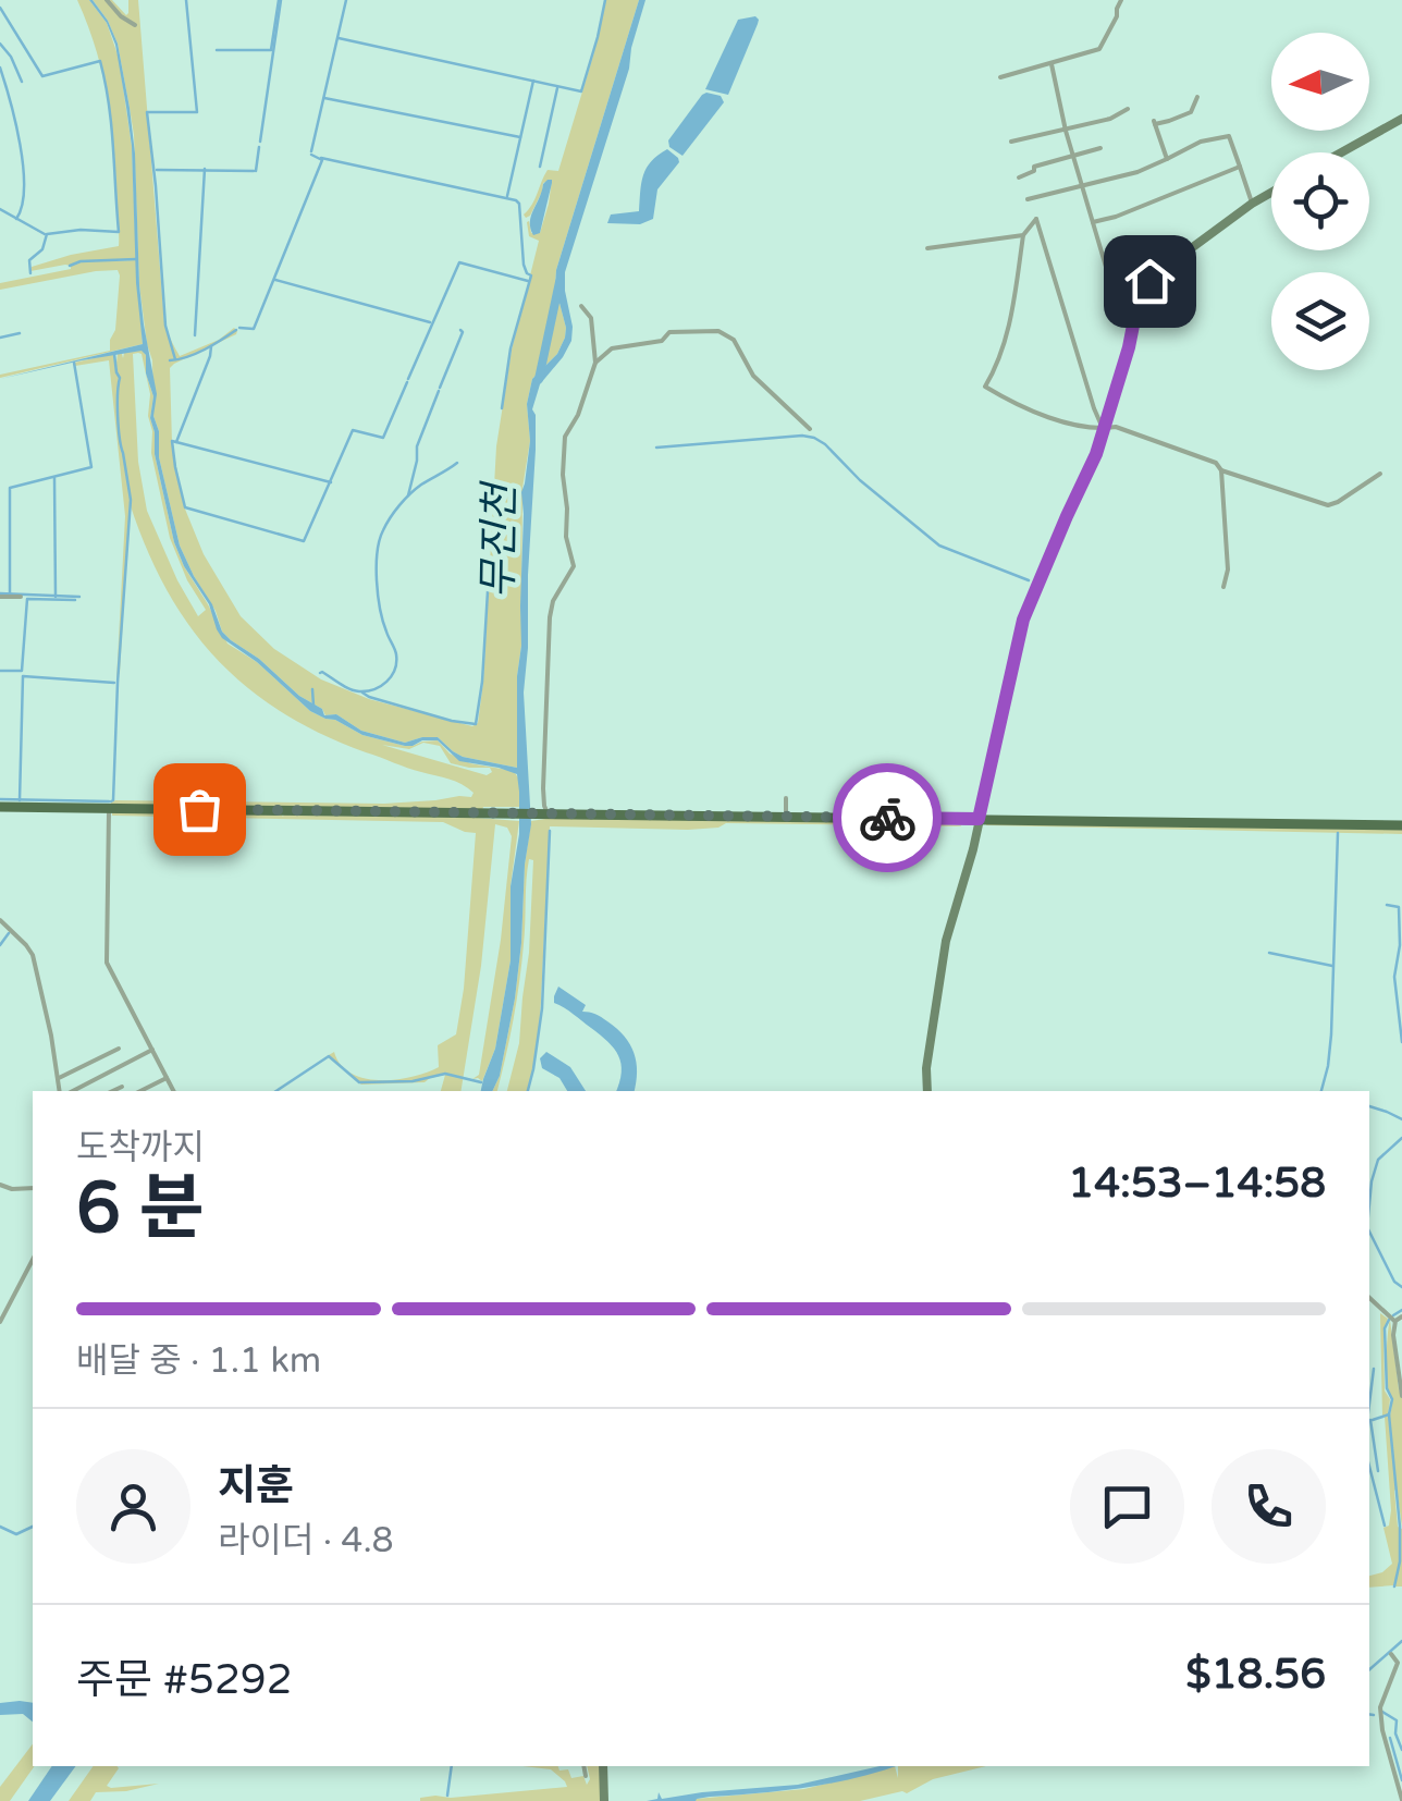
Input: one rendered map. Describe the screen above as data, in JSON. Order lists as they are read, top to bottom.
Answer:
{
  "water": ["무진천"],
  "north": "left",
  "page": {
    "heading": ["6 분", "도착까지", "14:53–14:58"],
    "panel": [
      "지훈",
      "라이더 · 4.8",
      "주문 #5292",
      "$18.56"
    ],
    "bar": "배달 중 · 1.1 km"
  }
}
